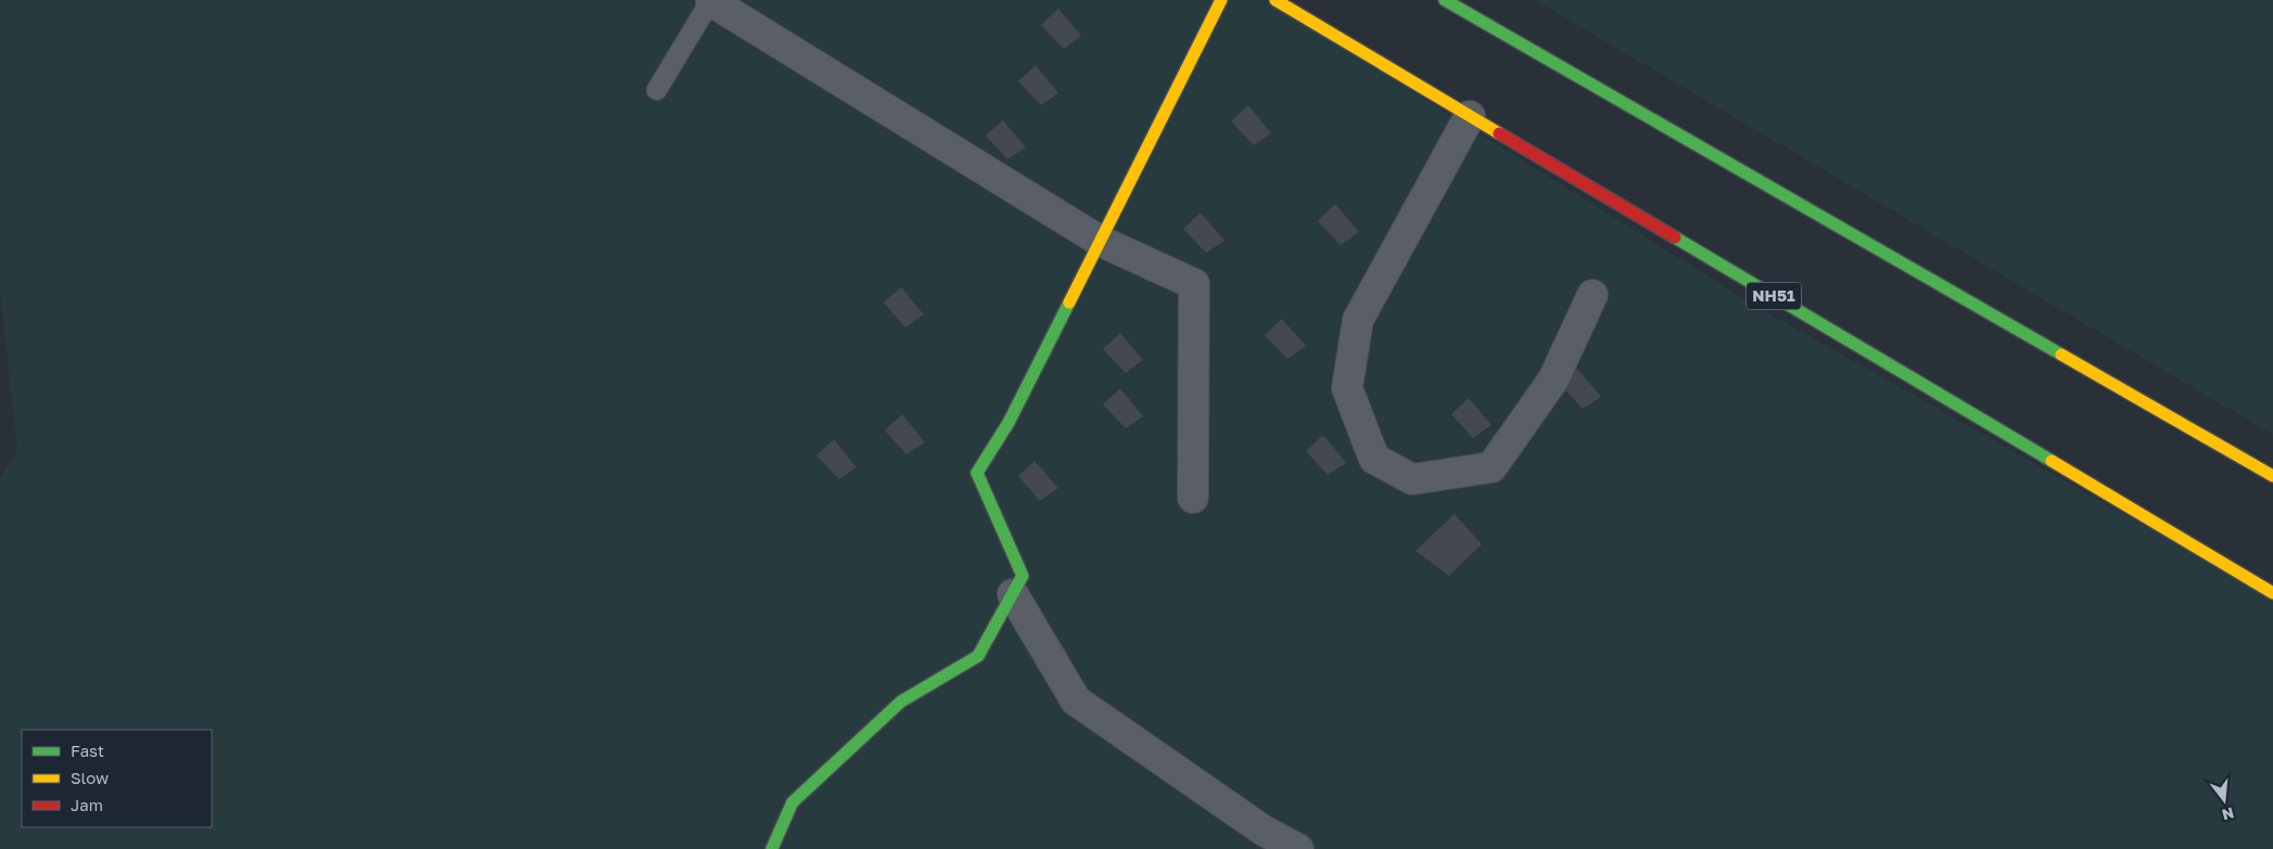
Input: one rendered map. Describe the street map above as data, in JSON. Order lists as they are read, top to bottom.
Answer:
{
  "streets": {
    "main road": ["NH51"]
  },
  "legend": ["Fast", "Slow", "Jam"],
  "north": "bottom"
}
